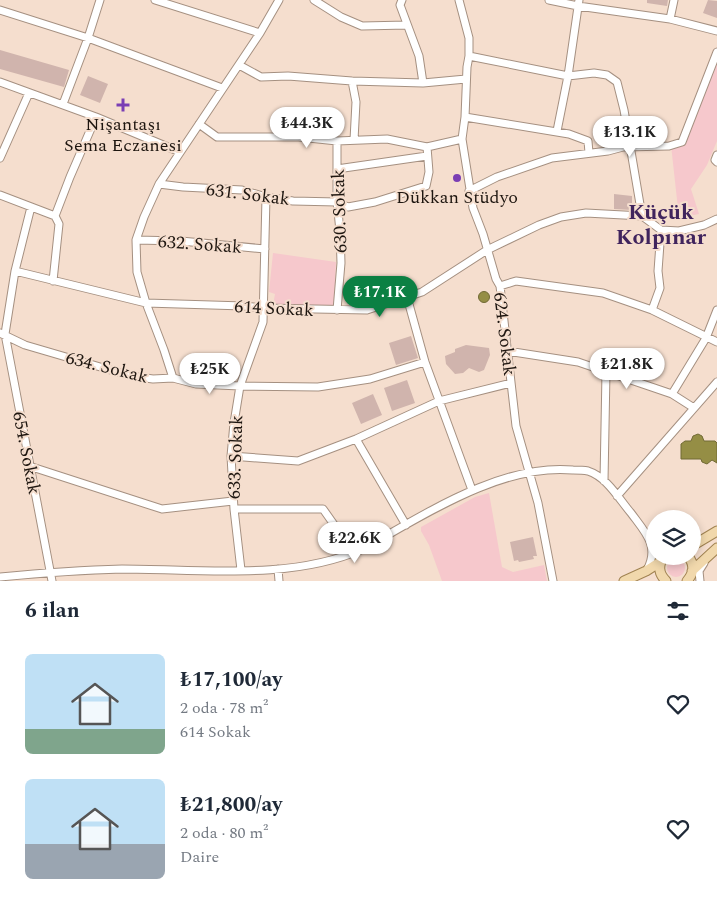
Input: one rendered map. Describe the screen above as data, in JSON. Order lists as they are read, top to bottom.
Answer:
{
  "streets": {
    "street": [
      "631. Sokak",
      "630. Sokak",
      "632. Sokak",
      "614 Sokak",
      "624. Sokak",
      "634. Sokak",
      "654. Sokak",
      "633. Sokak"
    ]
  },
  "crossings": [
    ["631. Sokak", "630. Sokak"],
    ["631. Sokak", "633. Sokak"],
    ["630. Sokak", "614 Sokak"],
    ["632. Sokak", "633. Sokak"],
    ["614 Sokak", "624. Sokak"],
    ["614 Sokak", "654. Sokak"],
    ["614 Sokak", "633. Sokak"],
    ["634. Sokak", "654. Sokak"],
    ["634. Sokak", "633. Sokak"]
  ],
  "districts": ["Küçük Kolpınar"],
  "places": {
    "health": ["Nişantaşı Sema Eczanesi"],
    "other": ["Dükkan Stüdyo"]
  },
  "page": {
    "price": [
      "₺44.3K",
      "₺13.1K",
      "₺17.1K",
      "₺21.8K",
      "₺25K",
      "₺22.6K"
    ],
    "heading": "6 ilan",
    "list": [
      {
        "name": "₺17,100/ay",
        "note": "2 oda · 78 m² · 614 Sokak"
      },
      {
        "name": "₺21,800/ay",
        "note": "2 oda · 80 m² · Daire"
      }
    ]
  }
}
